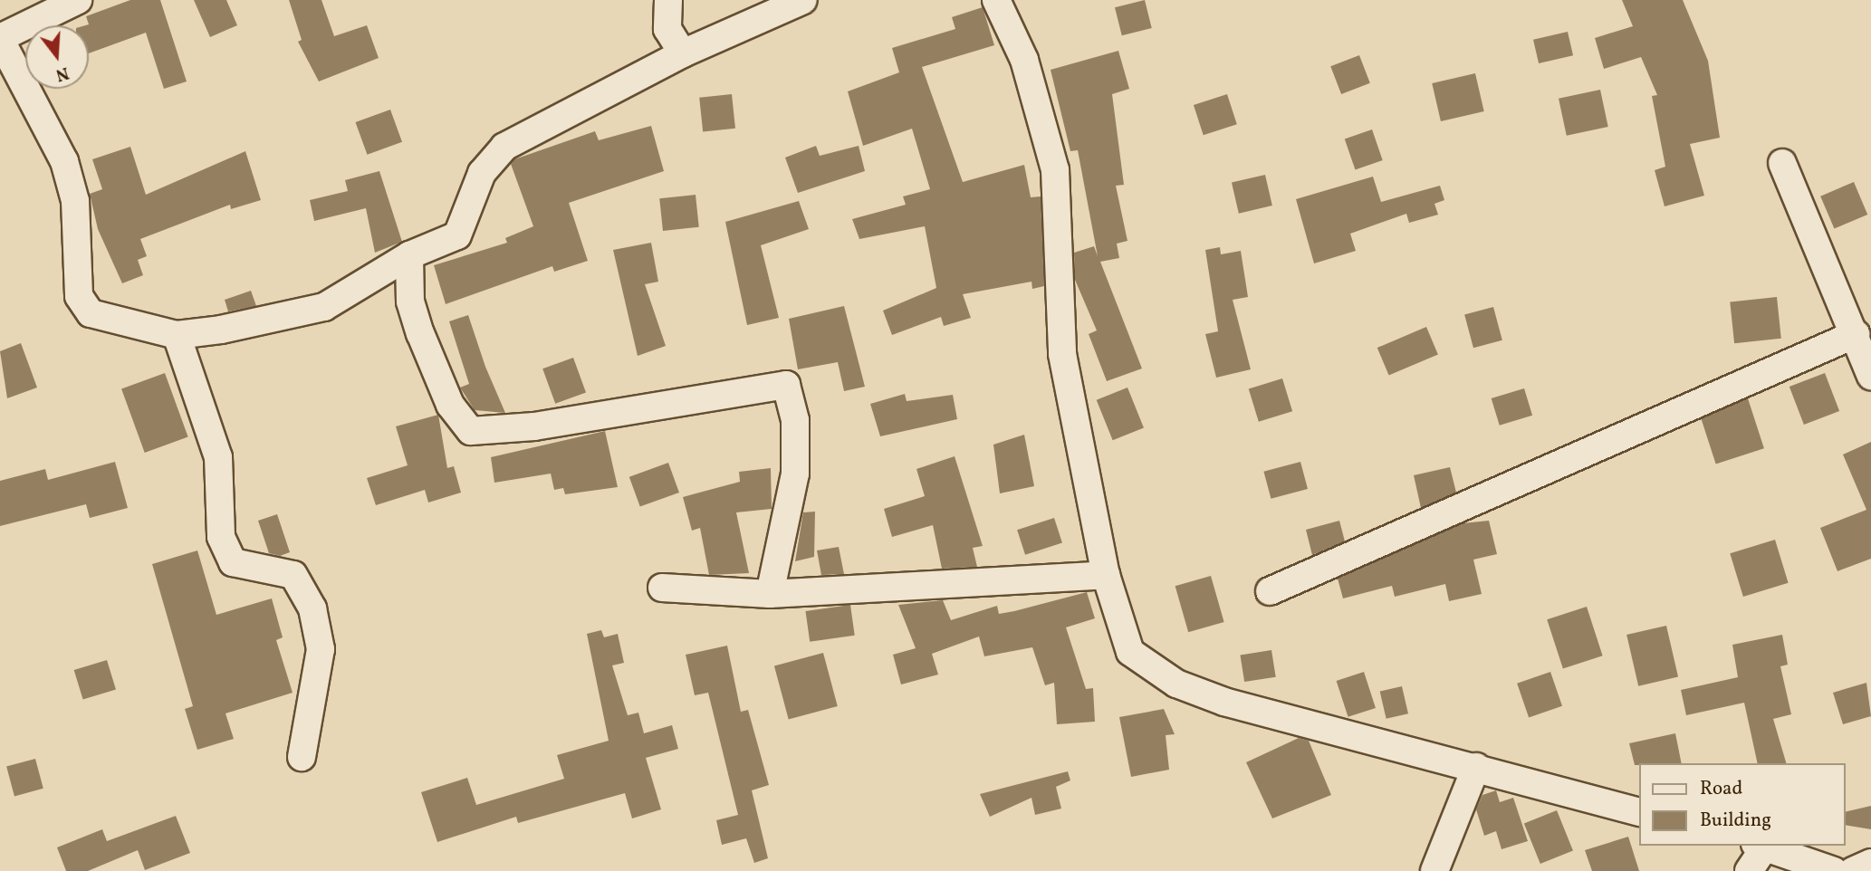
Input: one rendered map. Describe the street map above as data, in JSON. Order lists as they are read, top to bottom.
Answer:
{
  "legend": ["Road", "Building"],
  "north": "bottom"
}
